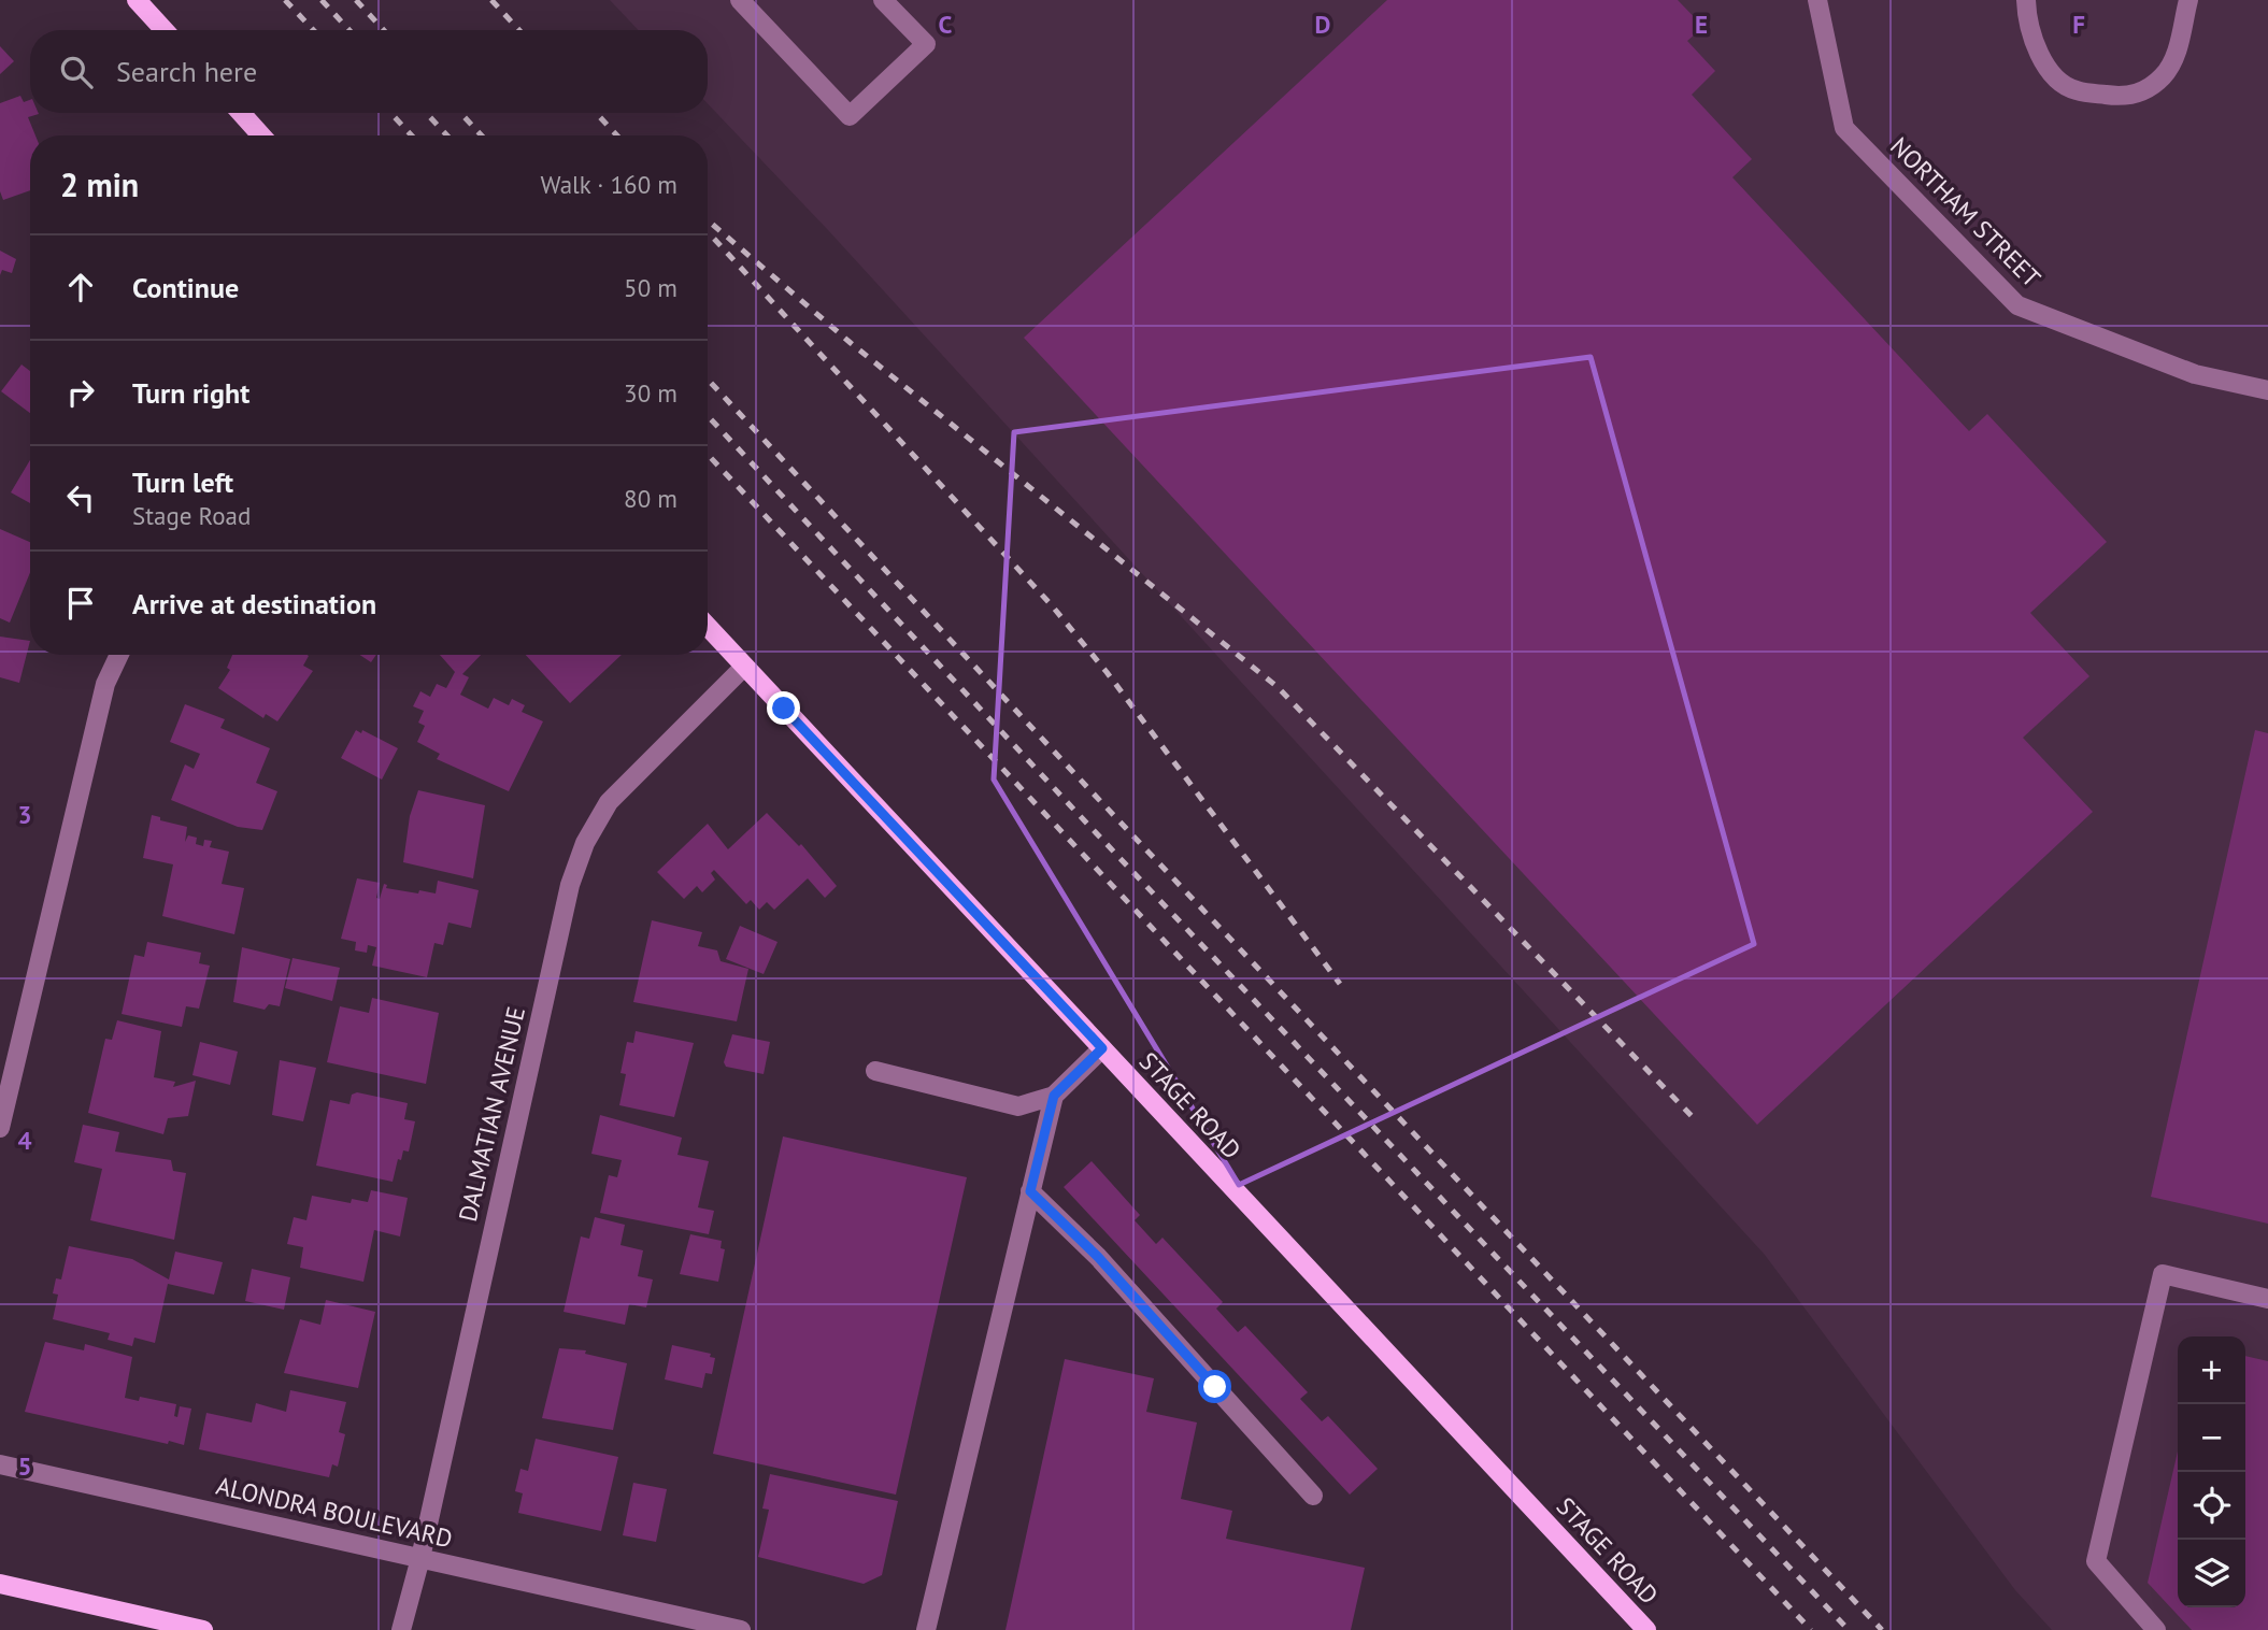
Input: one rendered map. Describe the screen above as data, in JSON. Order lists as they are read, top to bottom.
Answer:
{
  "streets": {
    "main road": ["STAGE ROAD"],
    "street": ["NORTHAM STREET", "DALMATIAN AVENUE", "ALONDRA BOULEVARD"]
  },
  "crossings": [
    ["STAGE ROAD", "DALMATIAN AVENUE"],
    ["DALMATIAN AVENUE", "ALONDRA BOULEVARD"]
  ],
  "page": {
    "search": "Search here",
    "heading": ["2 min", "Walk · 160 m"],
    "list": [
      ["Continue", "50 m"],
      ["Turn right", "30 m"],
      ["Turn left", "Stage Road", "80 m"],
      "Arrive at destination"
    ],
    "map_buttons": ["+", "−"]
  },
  "grid": {
    "columns": [
      "C",
      "D",
      "E",
      "F"
    ],
    "rows": ["3", "4", "5"]
  }
}
